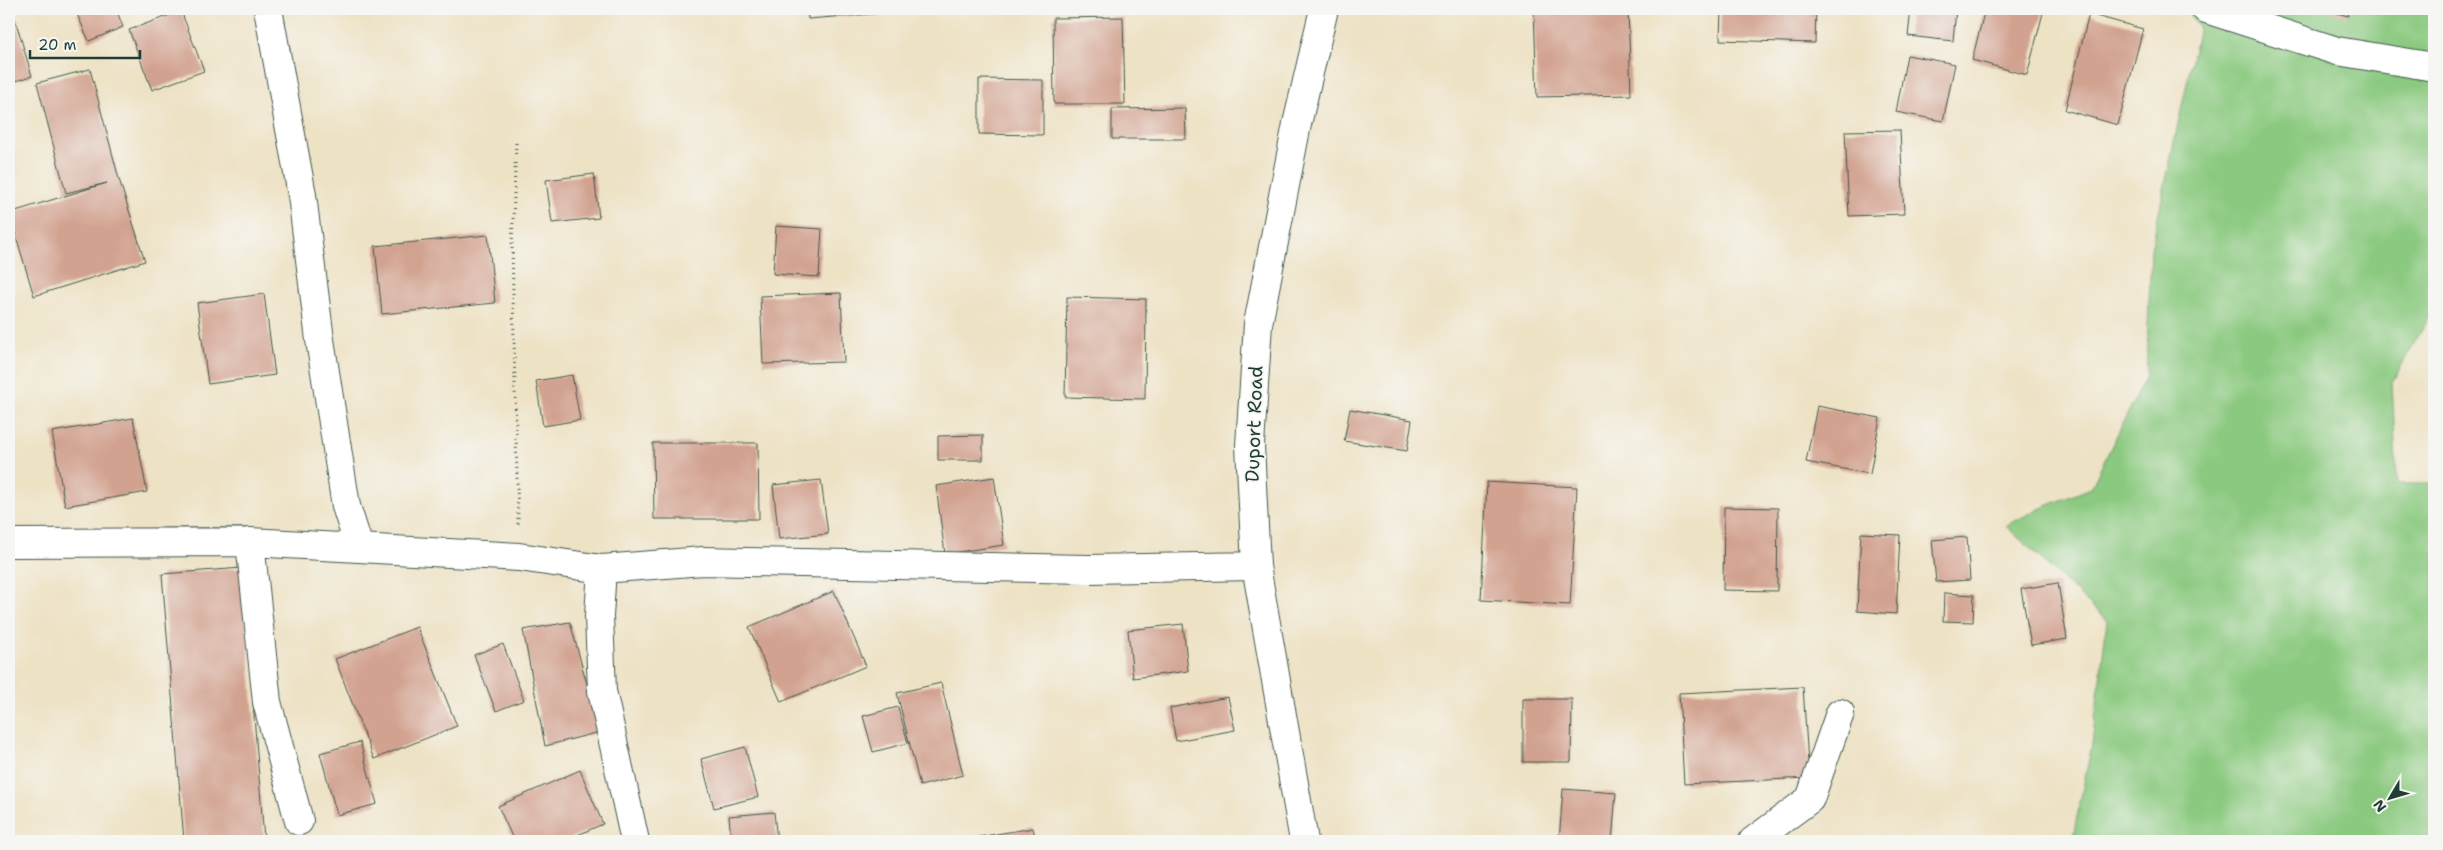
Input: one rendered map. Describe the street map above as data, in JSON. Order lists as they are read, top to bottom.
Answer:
{
  "streets": {
    "street": ["Duport Road"]
  },
  "scale_bar": "20 m",
  "north": "bottom left"
}
